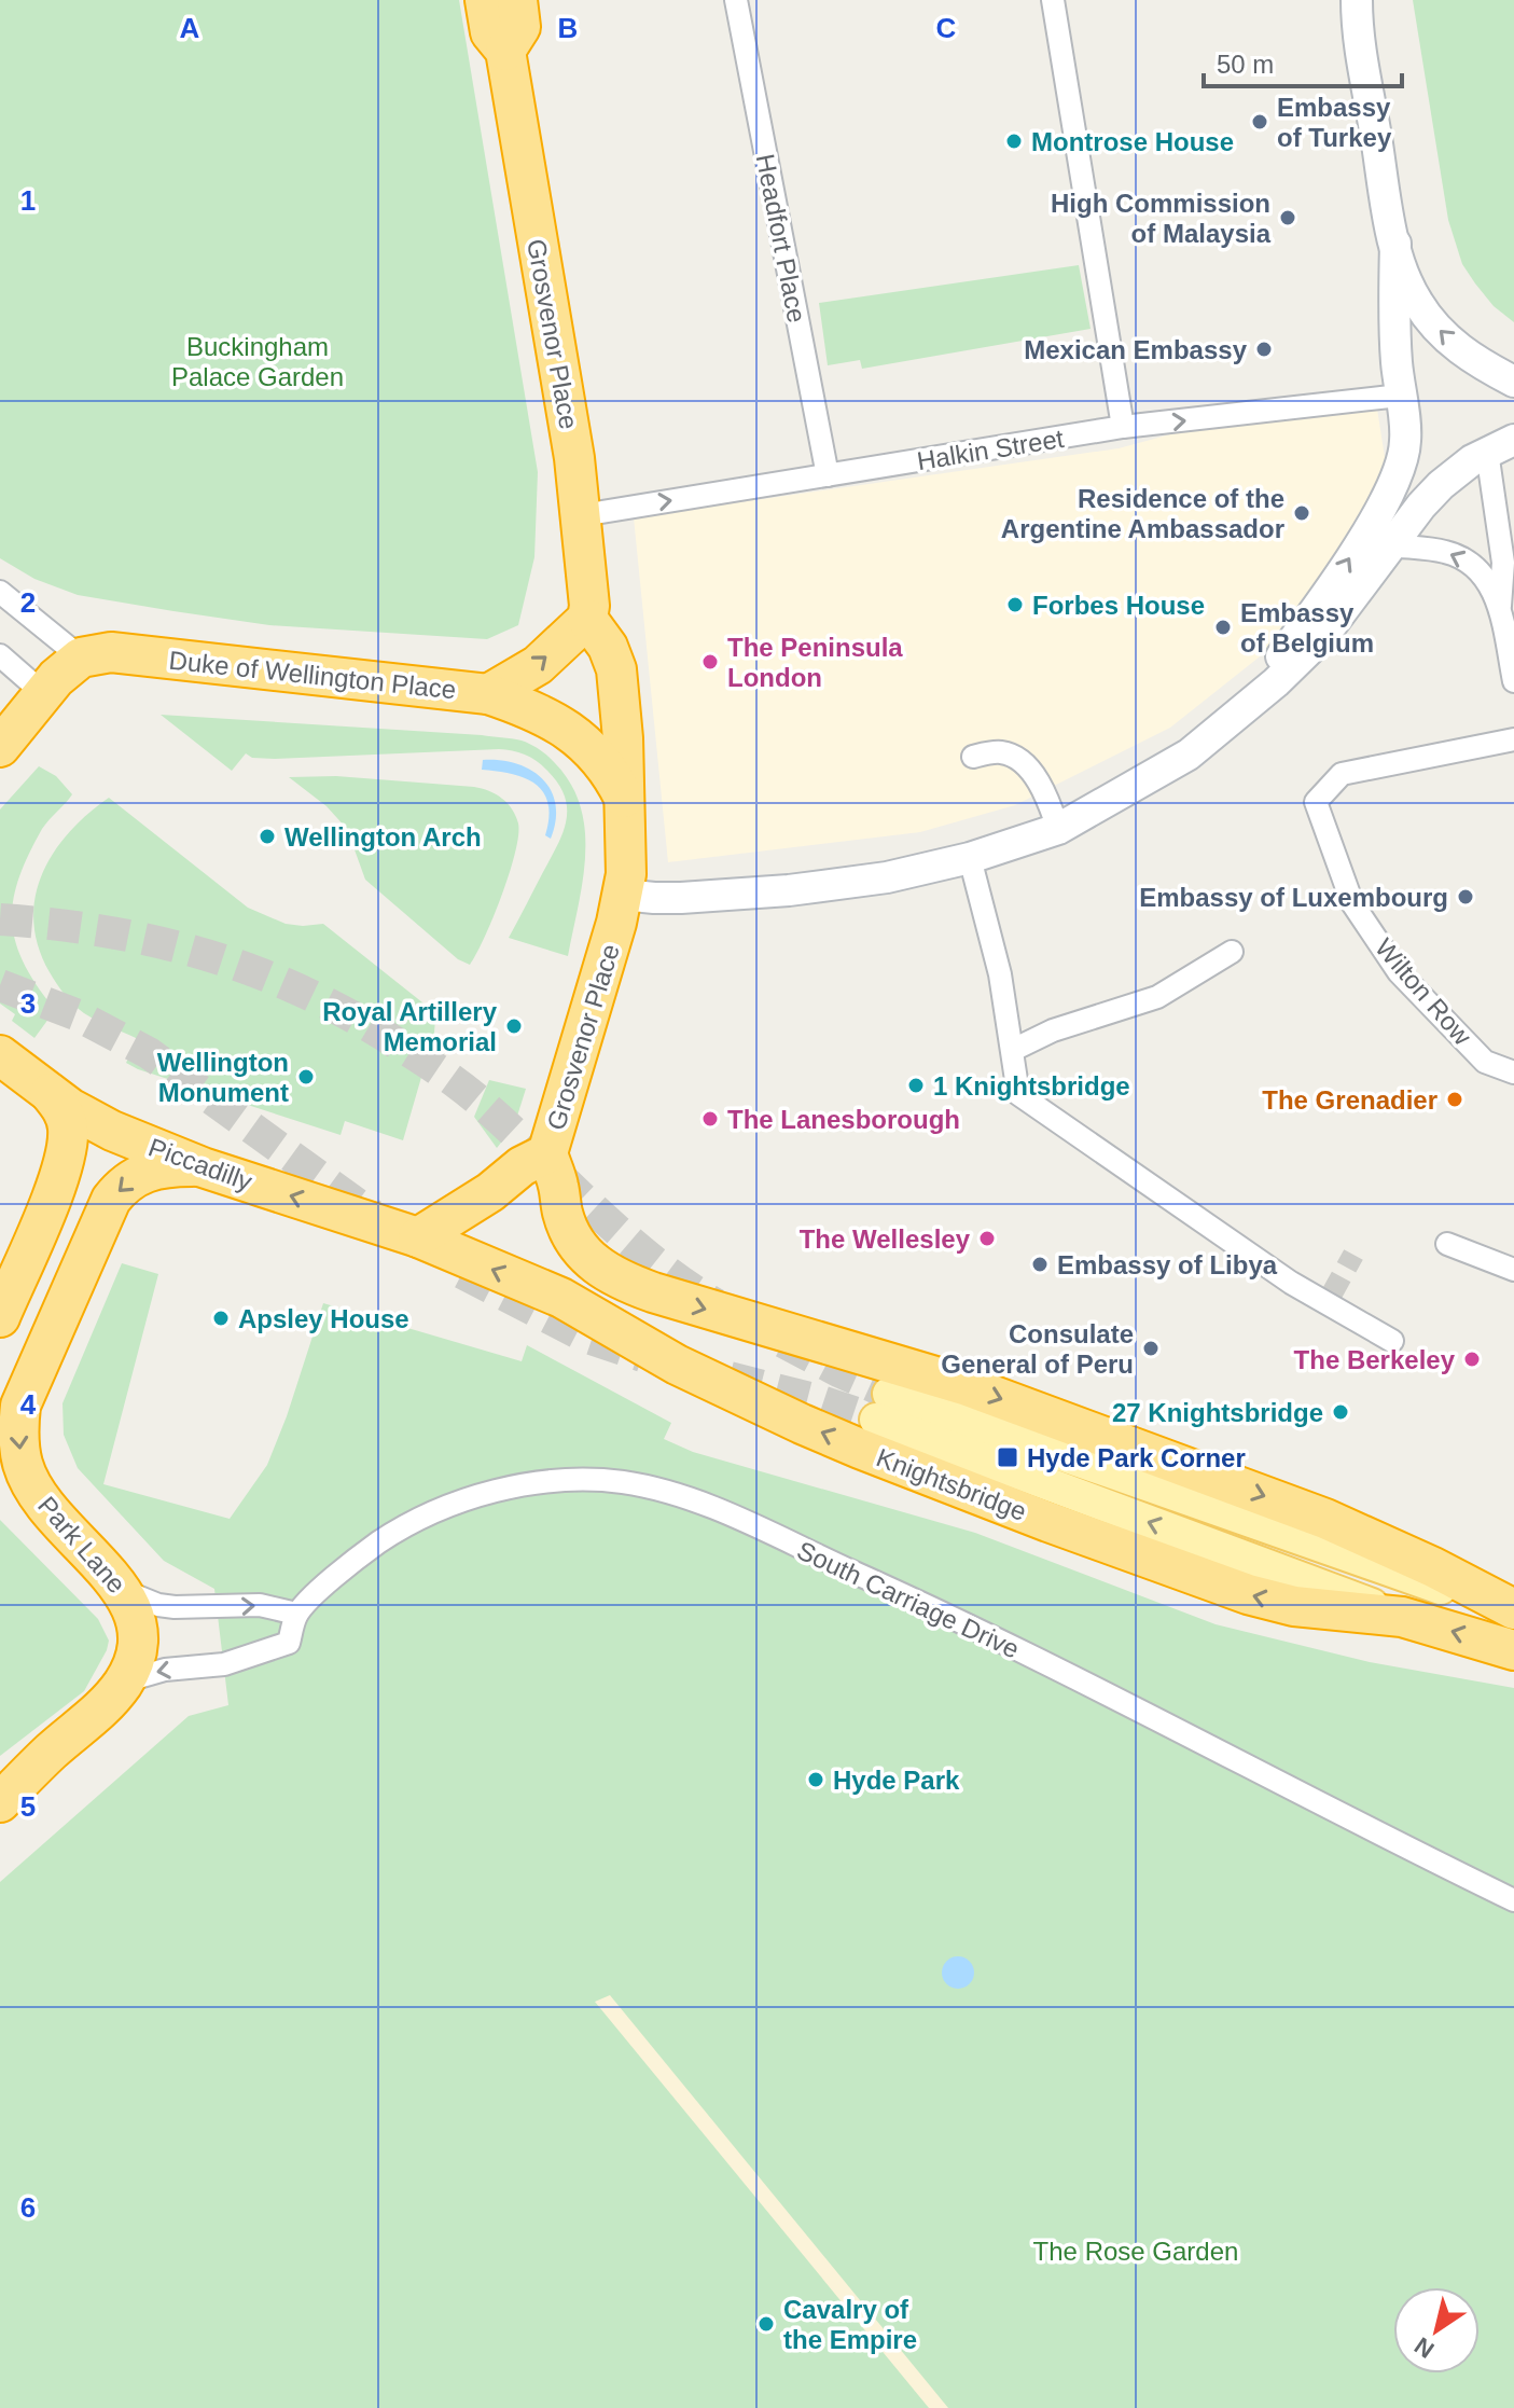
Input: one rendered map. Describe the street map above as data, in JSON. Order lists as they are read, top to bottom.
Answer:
{
  "streets": {
    "highway": [
      "Grosvenor Place",
      "Duke of Wellington Place",
      "Piccadilly",
      "Knightsbridge",
      "Park Lane"
    ],
    "street": [
      "Headfort Place",
      "Halkin Street",
      "Wilton Row",
      "South Carriage Drive"
    ]
  },
  "crossings": [
    ["Headfort Place", "Halkin Street"],
    ["Grosvenor Place", "Halkin Street"],
    ["Grosvenor Place", "Duke of Wellington Place"],
    ["Grosvenor Place", "Piccadilly"],
    ["Grosvenor Place", "Knightsbridge"],
    ["Piccadilly", "Knightsbridge"],
    ["Piccadilly", "Park Lane"],
    ["Park Lane", "South Carriage Drive"]
  ],
  "one_way": [
    "Grosvenor Place",
    "Halkin Street",
    "Piccadilly",
    "Knightsbridge"
  ],
  "parks": ["Buckingham Palace Garden", "The Rose Garden"],
  "places": {
    "other": [
      "Embassy of Turkey",
      "Montrose House",
      "High Commission of Malaysia",
      "Mexican Embassy",
      "Residence of the Argentine Ambassador",
      "Forbes House",
      "Embassy of Belgium",
      "The Peninsula London",
      "Wellington Arch",
      "Embassy of Luxembourg",
      "Royal Artillery Memorial",
      "Wellington Monument",
      "1 Knightsbridge",
      "The Grenadier",
      "The Lanesborough",
      "The Wellesley",
      "Embassy of Libya",
      "Apsley House",
      "Consulate General of Peru",
      "The Berkeley",
      "27 Knightsbridge",
      "Hyde Park",
      "Cavalry of the Empire"
    ],
    "transit": ["Hyde Park Corner"]
  },
  "scale_bar": "50 m",
  "north": "bottom left",
  "grid": {
    "columns": ["A", "B", "C"],
    "rows": [
      "1",
      "2",
      "3",
      "4",
      "5",
      "6"
    ]
  }
}
